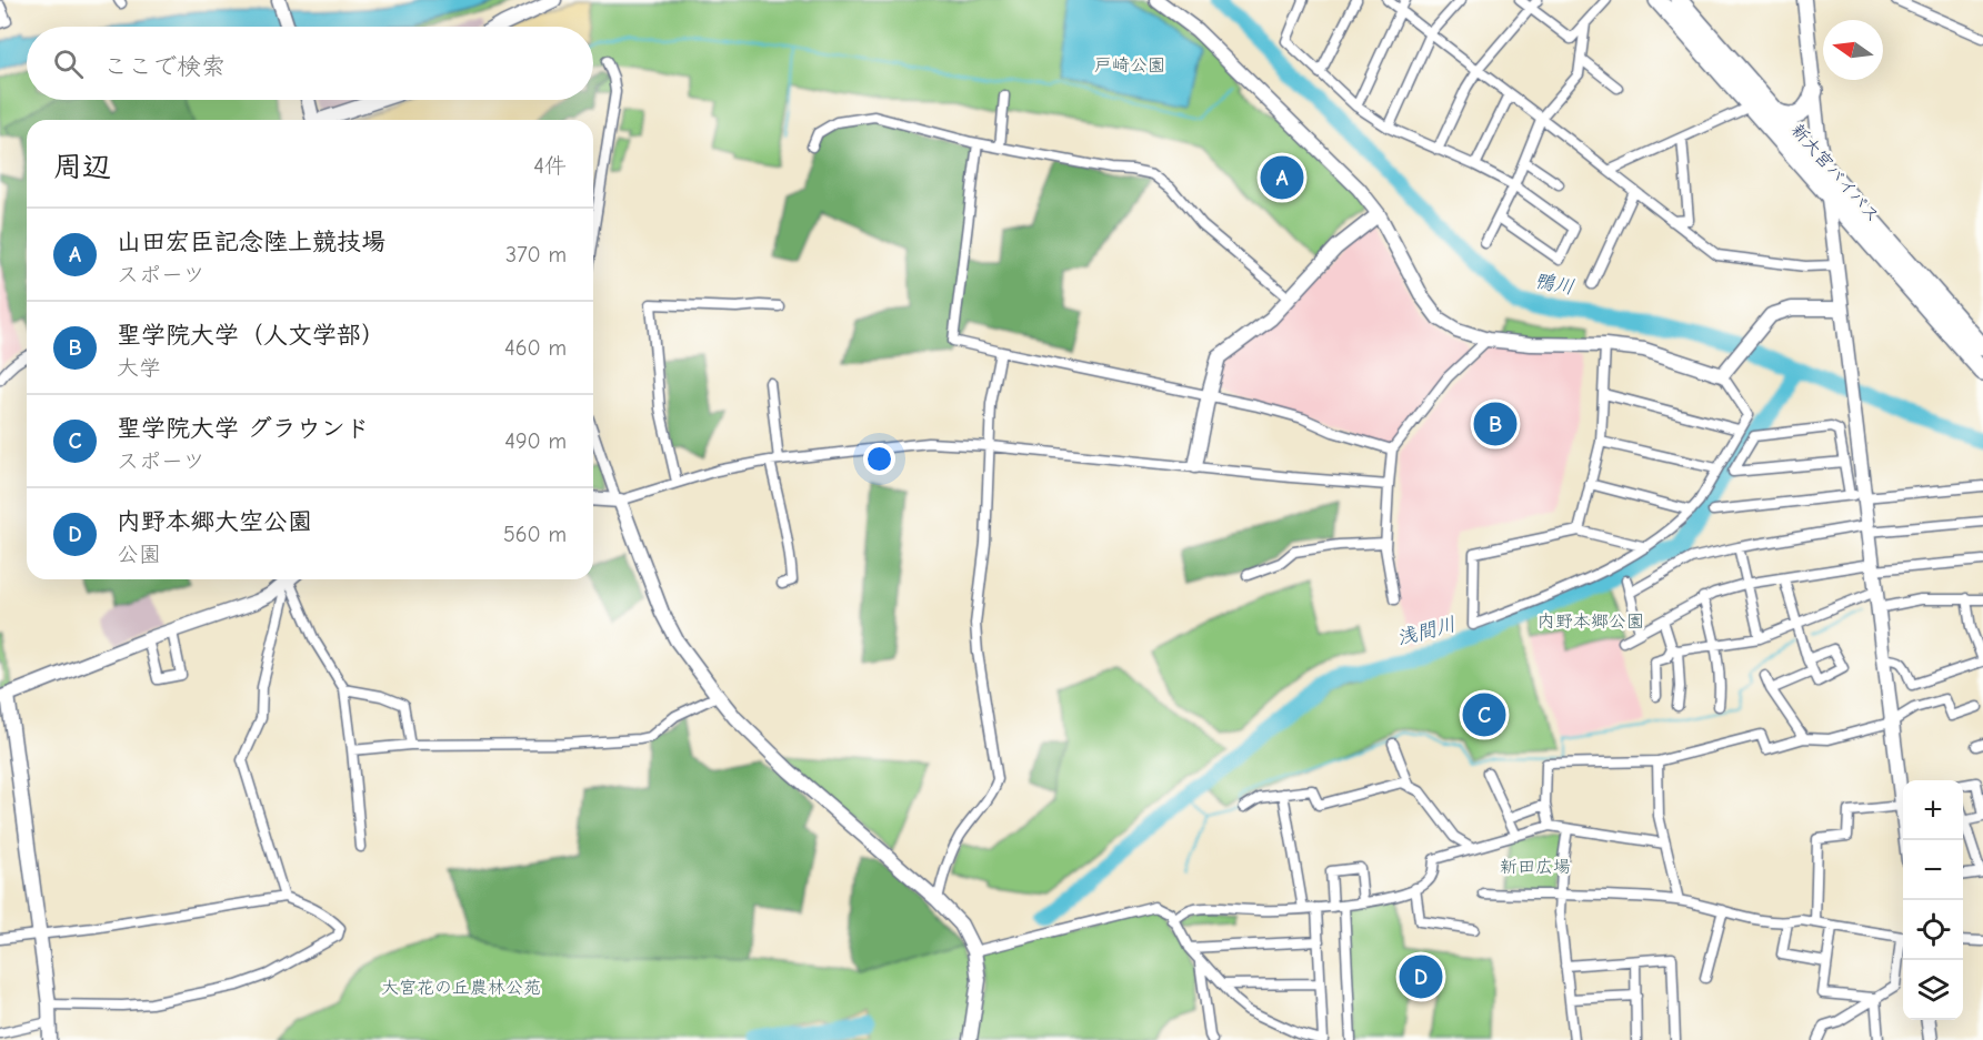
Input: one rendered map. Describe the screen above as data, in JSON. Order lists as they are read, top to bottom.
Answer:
{
  "streets": {
    "highway": ["新大宮バイパス"]
  },
  "water": ["鴨川", "浅間川"],
  "parks": [
    "戸崎公園",
    "内野本郷公園",
    "新田広場",
    "大宮花の丘農林公苑"
  ],
  "north": "left",
  "page": {
    "search": "ここで検索",
    "heading": ["周辺", "4件"],
    "pins": [
      "A",
      "B",
      "C",
      "D"
    ],
    "list": [
      {
        "mark": "A",
        "name": "山田宏臣記念陸上競技場",
        "note": "スポーツ",
        "value": "370 m"
      },
      {
        "mark": "B",
        "name": "聖学院大学（人文学部）",
        "note": "大学",
        "value": "460 m"
      },
      {
        "mark": "C",
        "name": "聖学院大学 グラウンド",
        "note": "スポーツ",
        "value": "490 m"
      },
      {
        "mark": "D",
        "name": "内野本郷大空公園",
        "note": "公園",
        "value": "560 m"
      }
    ],
    "map_buttons": ["+", "−"]
  }
}
